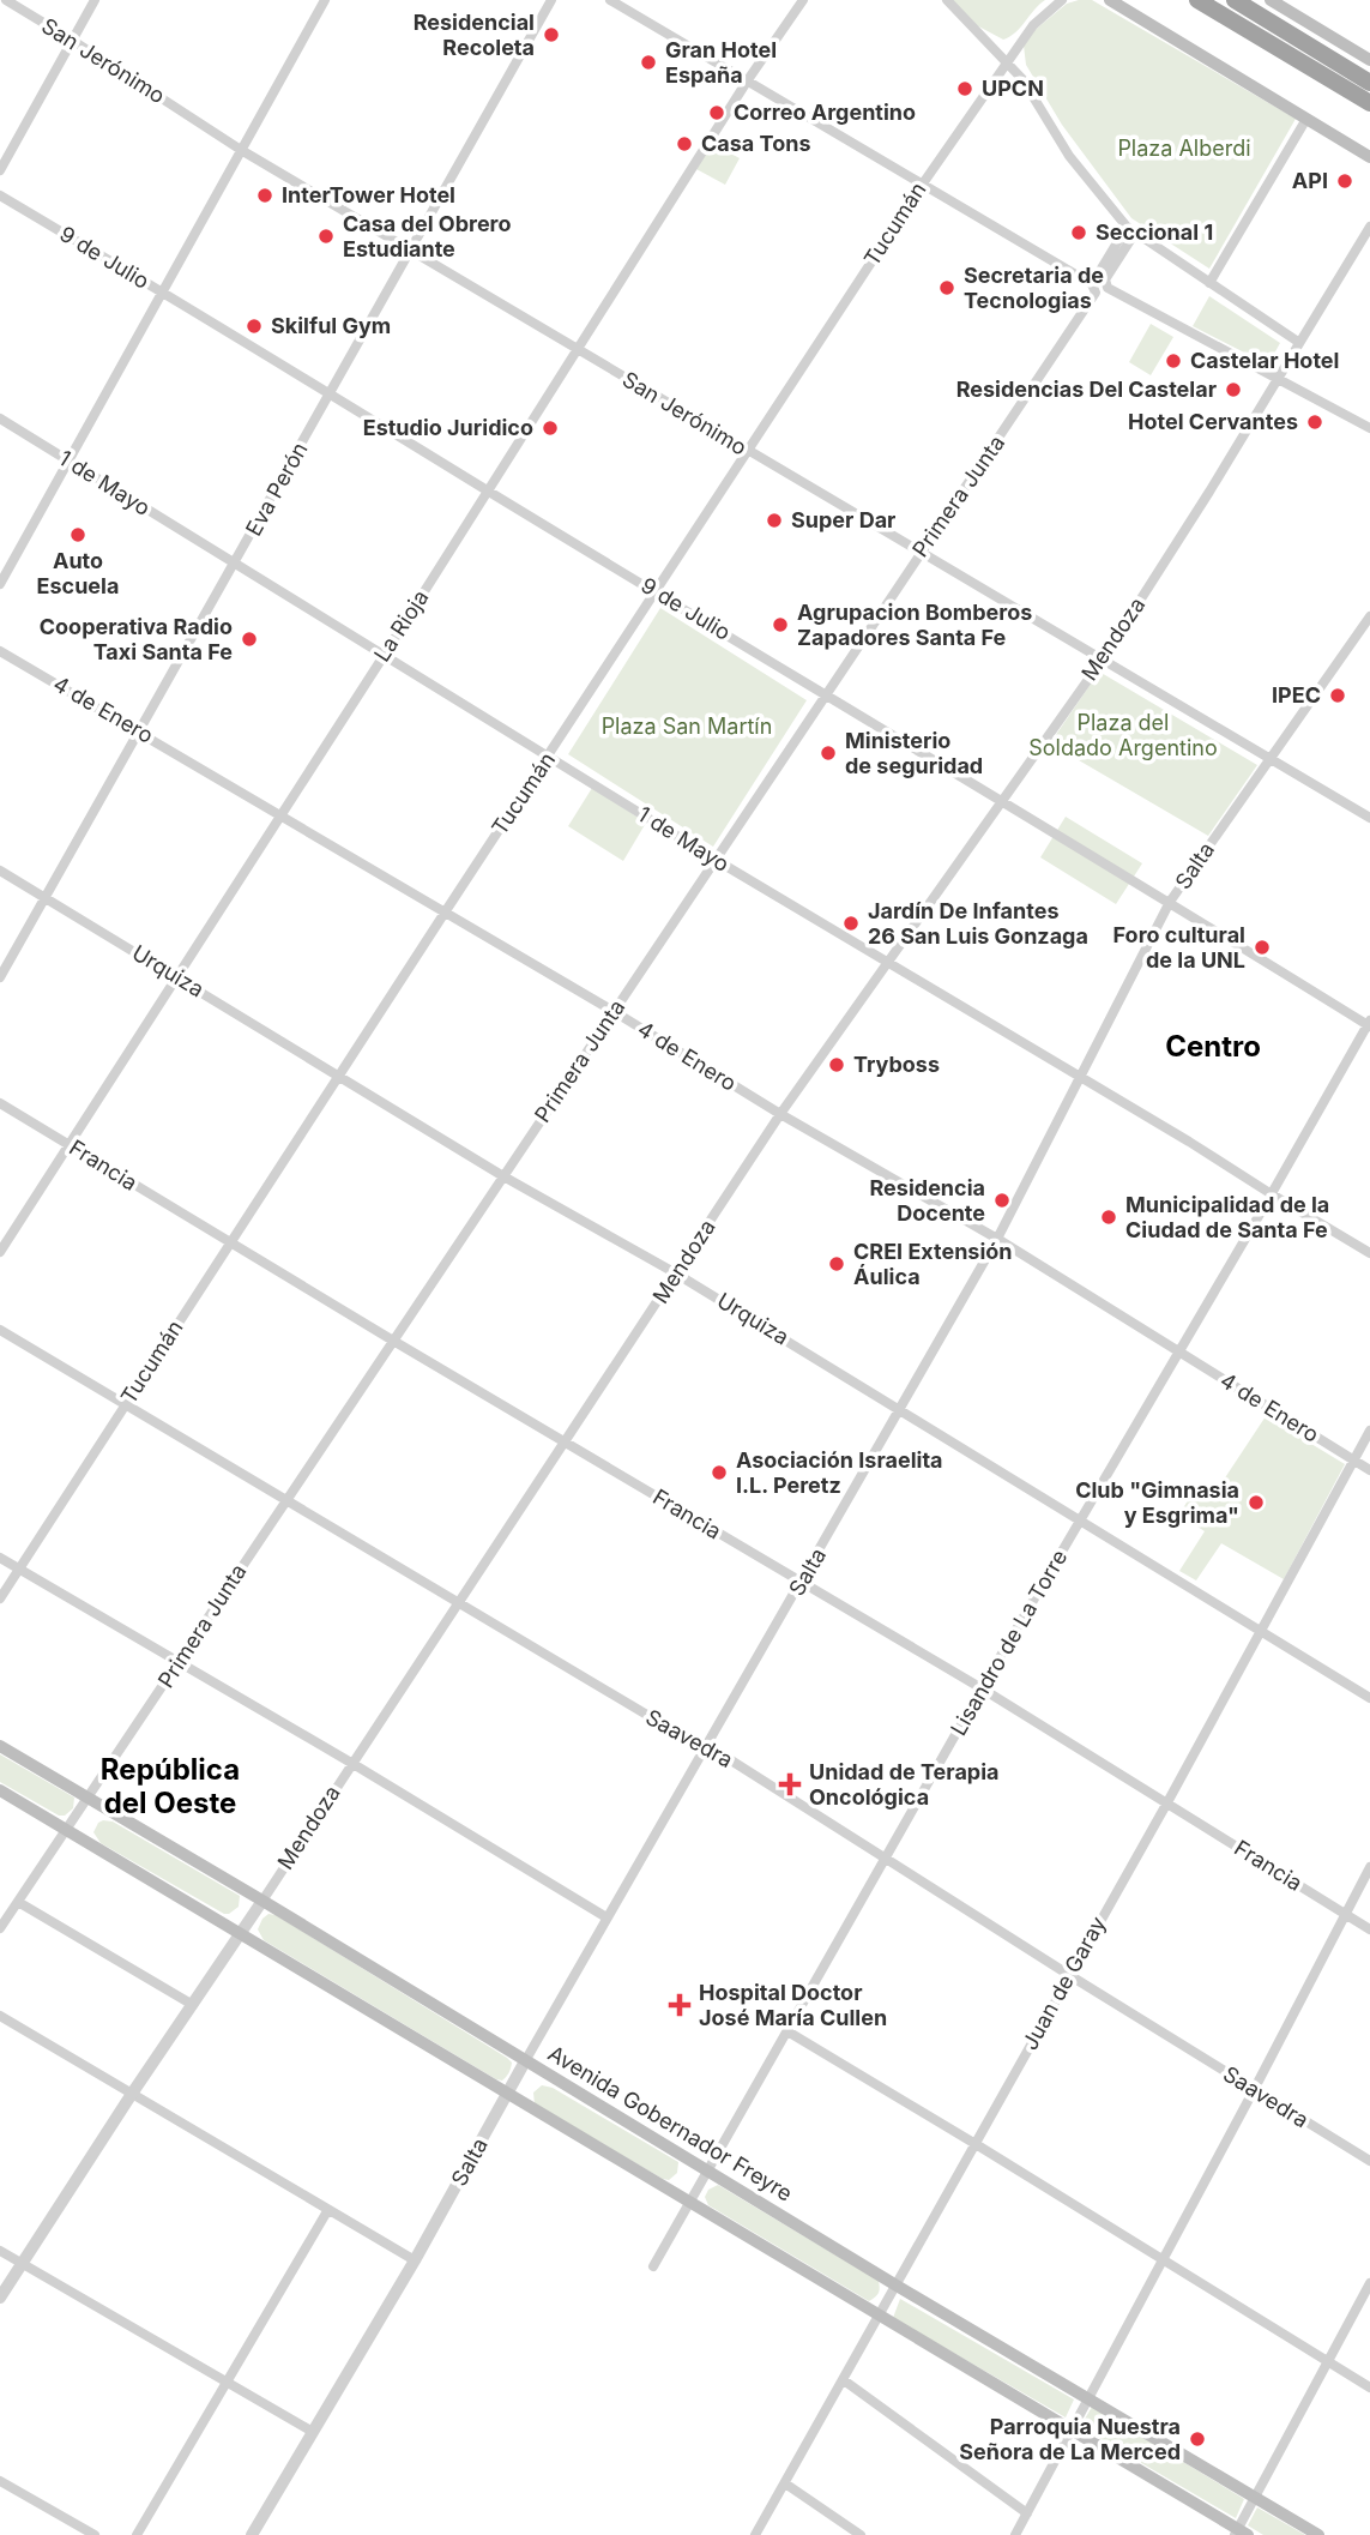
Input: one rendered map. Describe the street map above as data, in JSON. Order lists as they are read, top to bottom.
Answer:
{
  "streets": {
    "main road": ["Avenida Gobernador Freyre"],
    "street": [
      "San Jerónimo",
      "Tucumán",
      "9 de Julio",
      "1 de Mayo",
      "Eva Perón",
      "Primera Junta",
      "La Rioja",
      "Mendoza",
      "4 de Enero",
      "Salta",
      "Urquiza",
      "Francia",
      "Lisandro de La Torre",
      "Saavedra",
      "Juan de Garay"
    ]
  },
  "crossings": [
    ["San Jerónimo", "Tucumán"],
    ["San Jerónimo", "Eva Perón"],
    ["San Jerónimo", "Primera Junta"],
    ["San Jerónimo", "La Rioja"],
    ["San Jerónimo", "Mendoza"],
    ["San Jerónimo", "Salta"],
    ["Tucumán", "9 de Julio"],
    ["Tucumán", "1 de Mayo"],
    ["Tucumán", "4 de Enero"],
    ["Tucumán", "Urquiza"],
    ["Tucumán", "Francia"],
    ["Tucumán", "Saavedra"],
    ["9 de Julio", "Eva Perón"],
    ["9 de Julio", "Primera Junta"],
    ["9 de Julio", "La Rioja"],
    ["9 de Julio", "Mendoza"],
    ["9 de Julio", "Salta"],
    ["9 de Julio", "Lisandro de La Torre"],
    ["1 de Mayo", "Eva Perón"],
    ["1 de Mayo", "Primera Junta"],
    ["1 de Mayo", "La Rioja"],
    ["1 de Mayo", "Mendoza"],
    ["1 de Mayo", "Salta"],
    ["1 de Mayo", "Lisandro de La Torre"],
    ["Eva Perón", "4 de Enero"],
    ["Eva Perón", "Urquiza"],
    ["Primera Junta", "4 de Enero"],
    ["Primera Junta", "Urquiza"],
    ["Primera Junta", "Francia"],
    ["Primera Junta", "Saavedra"],
    ["Primera Junta", "Avenida Gobernador Freyre"],
    ["La Rioja", "4 de Enero"],
    ["La Rioja", "Urquiza"],
    ["La Rioja", "Francia"],
    ["Mendoza", "4 de Enero"],
    ["Mendoza", "Urquiza"],
    ["Mendoza", "Francia"],
    ["Mendoza", "Saavedra"],
    ["Mendoza", "Avenida Gobernador Freyre"],
    ["4 de Enero", "Salta"],
    ["4 de Enero", "Lisandro de La Torre"],
    ["4 de Enero", "Juan de Garay"],
    ["Salta", "Urquiza"],
    ["Salta", "Francia"],
    ["Salta", "Saavedra"],
    ["Salta", "Avenida Gobernador Freyre"],
    ["Urquiza", "Lisandro de La Torre"],
    ["Urquiza", "Juan de Garay"],
    ["Francia", "Lisandro de La Torre"],
    ["Francia", "Juan de Garay"],
    ["Lisandro de La Torre", "Saavedra"],
    ["Lisandro de La Torre", "Avenida Gobernador Freyre"],
    ["Saavedra", "Juan de Garay"],
    ["Juan de Garay", "Avenida Gobernador Freyre"]
  ],
  "districts": ["Centro", "República del Oeste"],
  "parks": ["Plaza Alberdi", "Plaza del Soldado Argentino", "Plaza San Martín"],
  "places": {
    "other": [
      "Residencial Recoleta",
      "Gran Hotel España",
      "UPCN",
      "Correo Argentino",
      "Casa Tons",
      "API",
      "InterTower Hotel",
      "Seccional 1",
      "Casa del Obrero Estudiante",
      "Secretaria de Tecnologias",
      "Skilful Gym",
      "Castelar Hotel",
      "Residencias Del Castelar",
      "Hotel Cervantes",
      "Estudio Juridico",
      "Super Dar",
      "Auto Escuela",
      "Agrupacion Bomberos Zapadores Santa Fe",
      "Cooperativa Radio Taxi Santa Fe",
      "IPEC",
      "Ministerio de seguridad",
      "Jardín De Infantes 26 San Luis Gonzaga",
      "Foro cultural de la UNL",
      "Tryboss",
      "Residencia Docente",
      "Municipalidad de la Ciudad de Santa Fe",
      "CREI Extensión Áulica",
      "Asociación Israelita I.L. Peretz",
      "Club \"Gimnasia y Esgrima\"",
      "Parroquia Nuestra Señora de La Merced"
    ],
    "health": ["Unidad de Terapia Oncológica", "Hospital Doctor José María Cullen"]
  }
}
